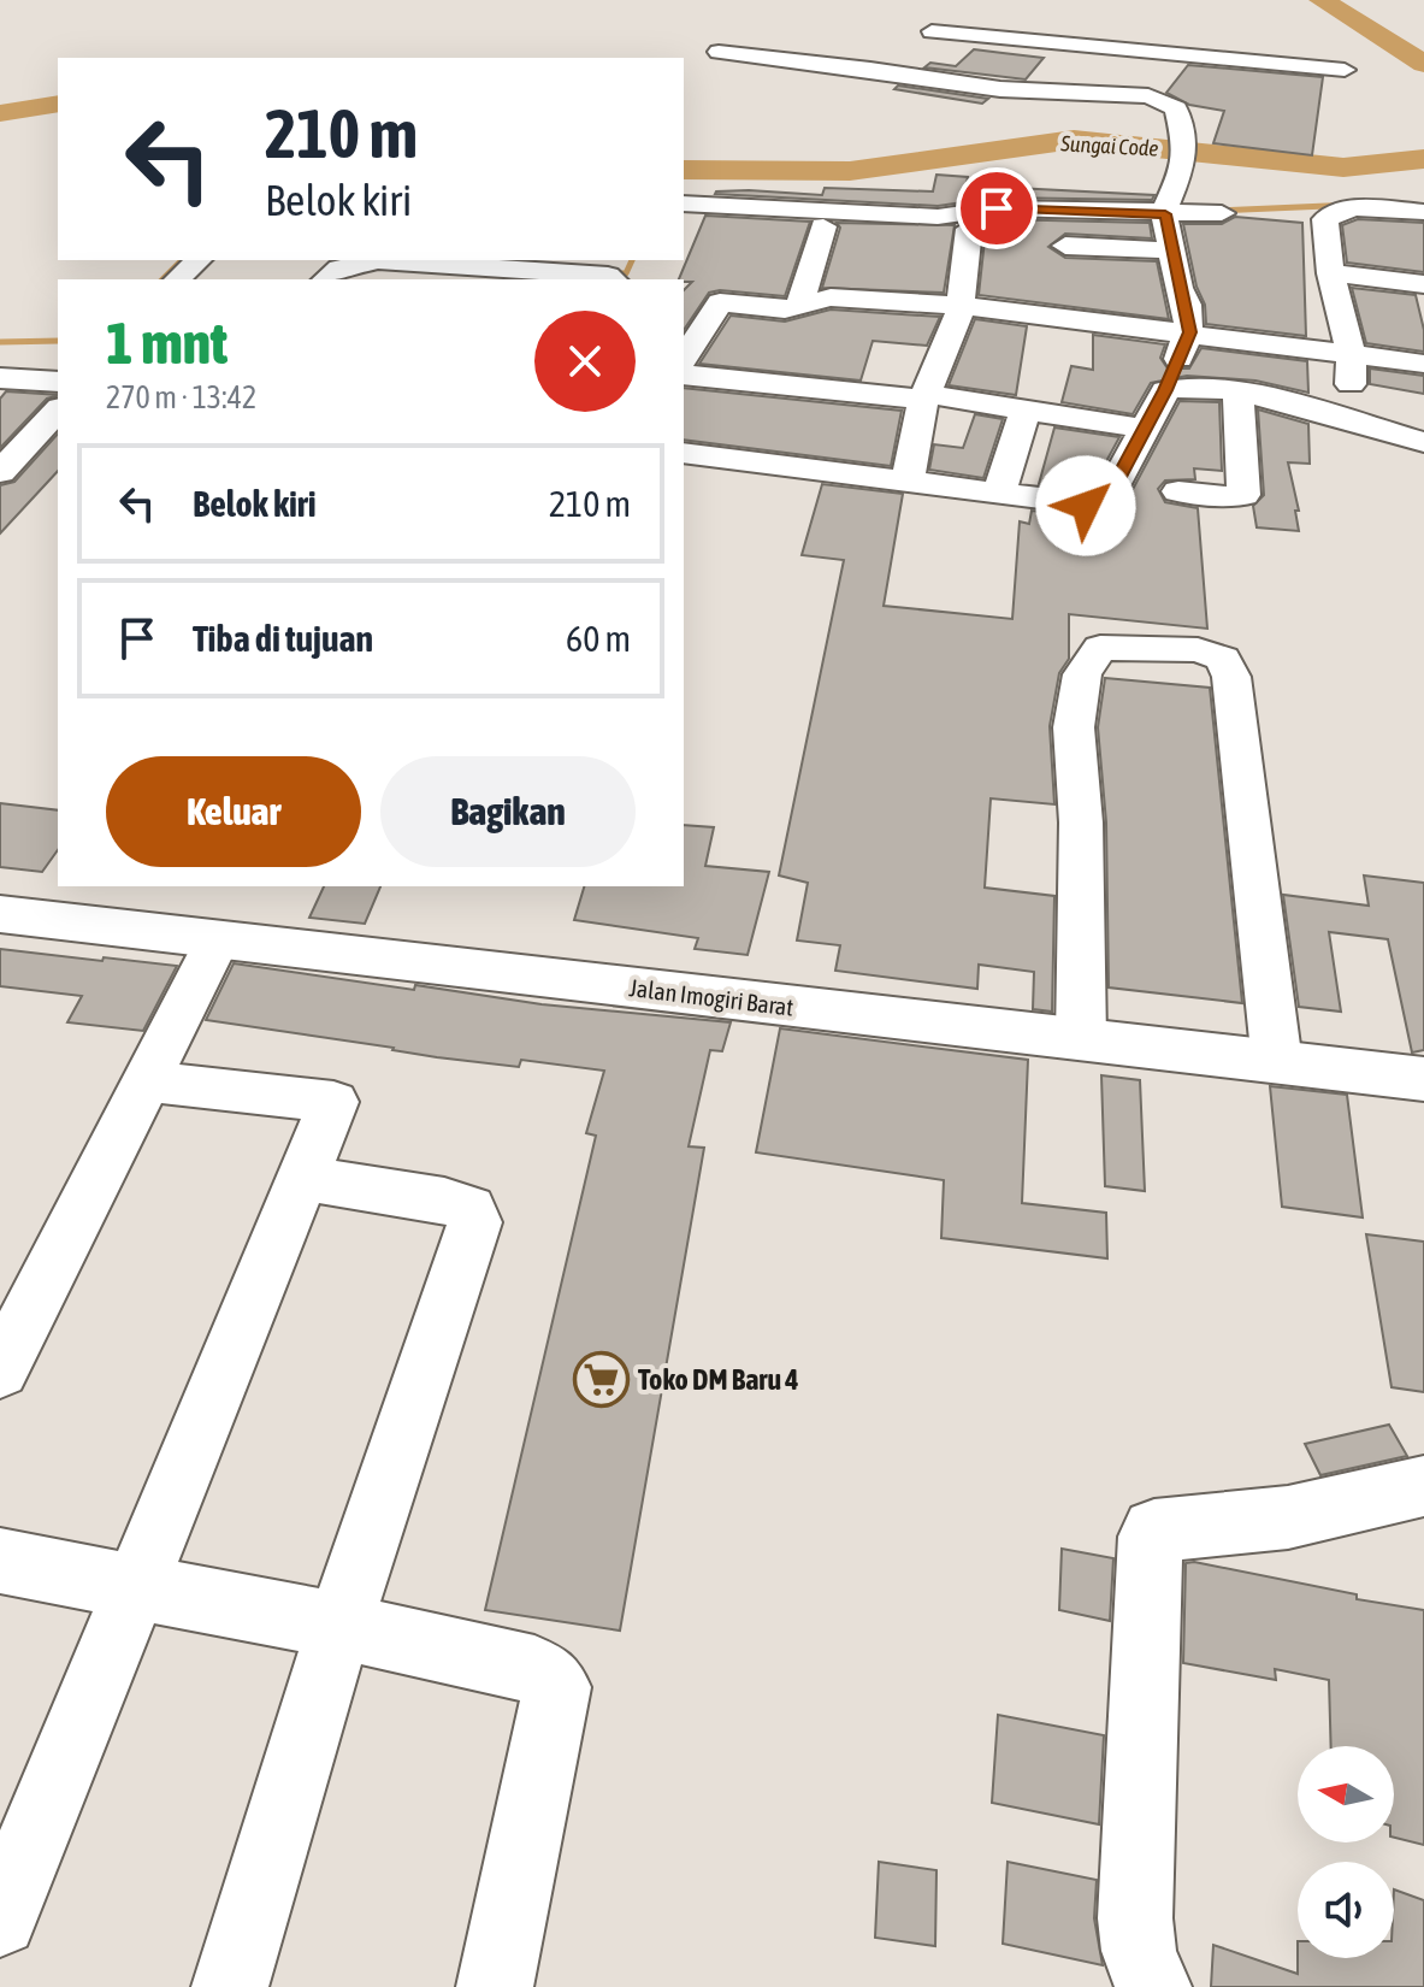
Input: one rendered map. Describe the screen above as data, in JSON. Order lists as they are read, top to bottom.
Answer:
{
  "streets": {
    "main road": ["Jalan Imogiri Barat"]
  },
  "water": ["Sungai Code"],
  "places": {
    "supermarket": ["Toko DM Baru 4"]
  },
  "north": "left",
  "page": {
    "turn": ["210 m", "Belok kiri"],
    "heading": ["1 mnt", "270 m · 13:42"],
    "list": [
      {
        "name": "Belok kiri",
        "value": "210 m"
      },
      {
        "name": "Tiba di tujuan",
        "value": "60 m"
      }
    ],
    "buttons": ["Keluar", "Bagikan"]
  }
}
